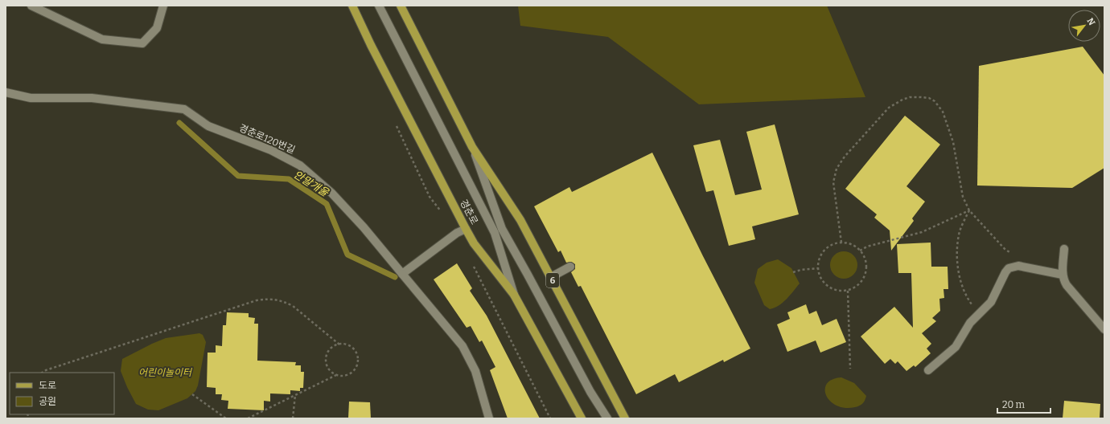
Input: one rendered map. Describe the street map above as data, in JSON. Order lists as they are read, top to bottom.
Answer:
{
  "streets": {
    "main road": ["경춘로", "6"],
    "street": ["경춘로120번길"]
  },
  "water": ["안말개울"],
  "parks": ["어린이놀이터"],
  "legend": ["도로", "공원"],
  "scale_bar": "20 m",
  "north": "top right"
}
